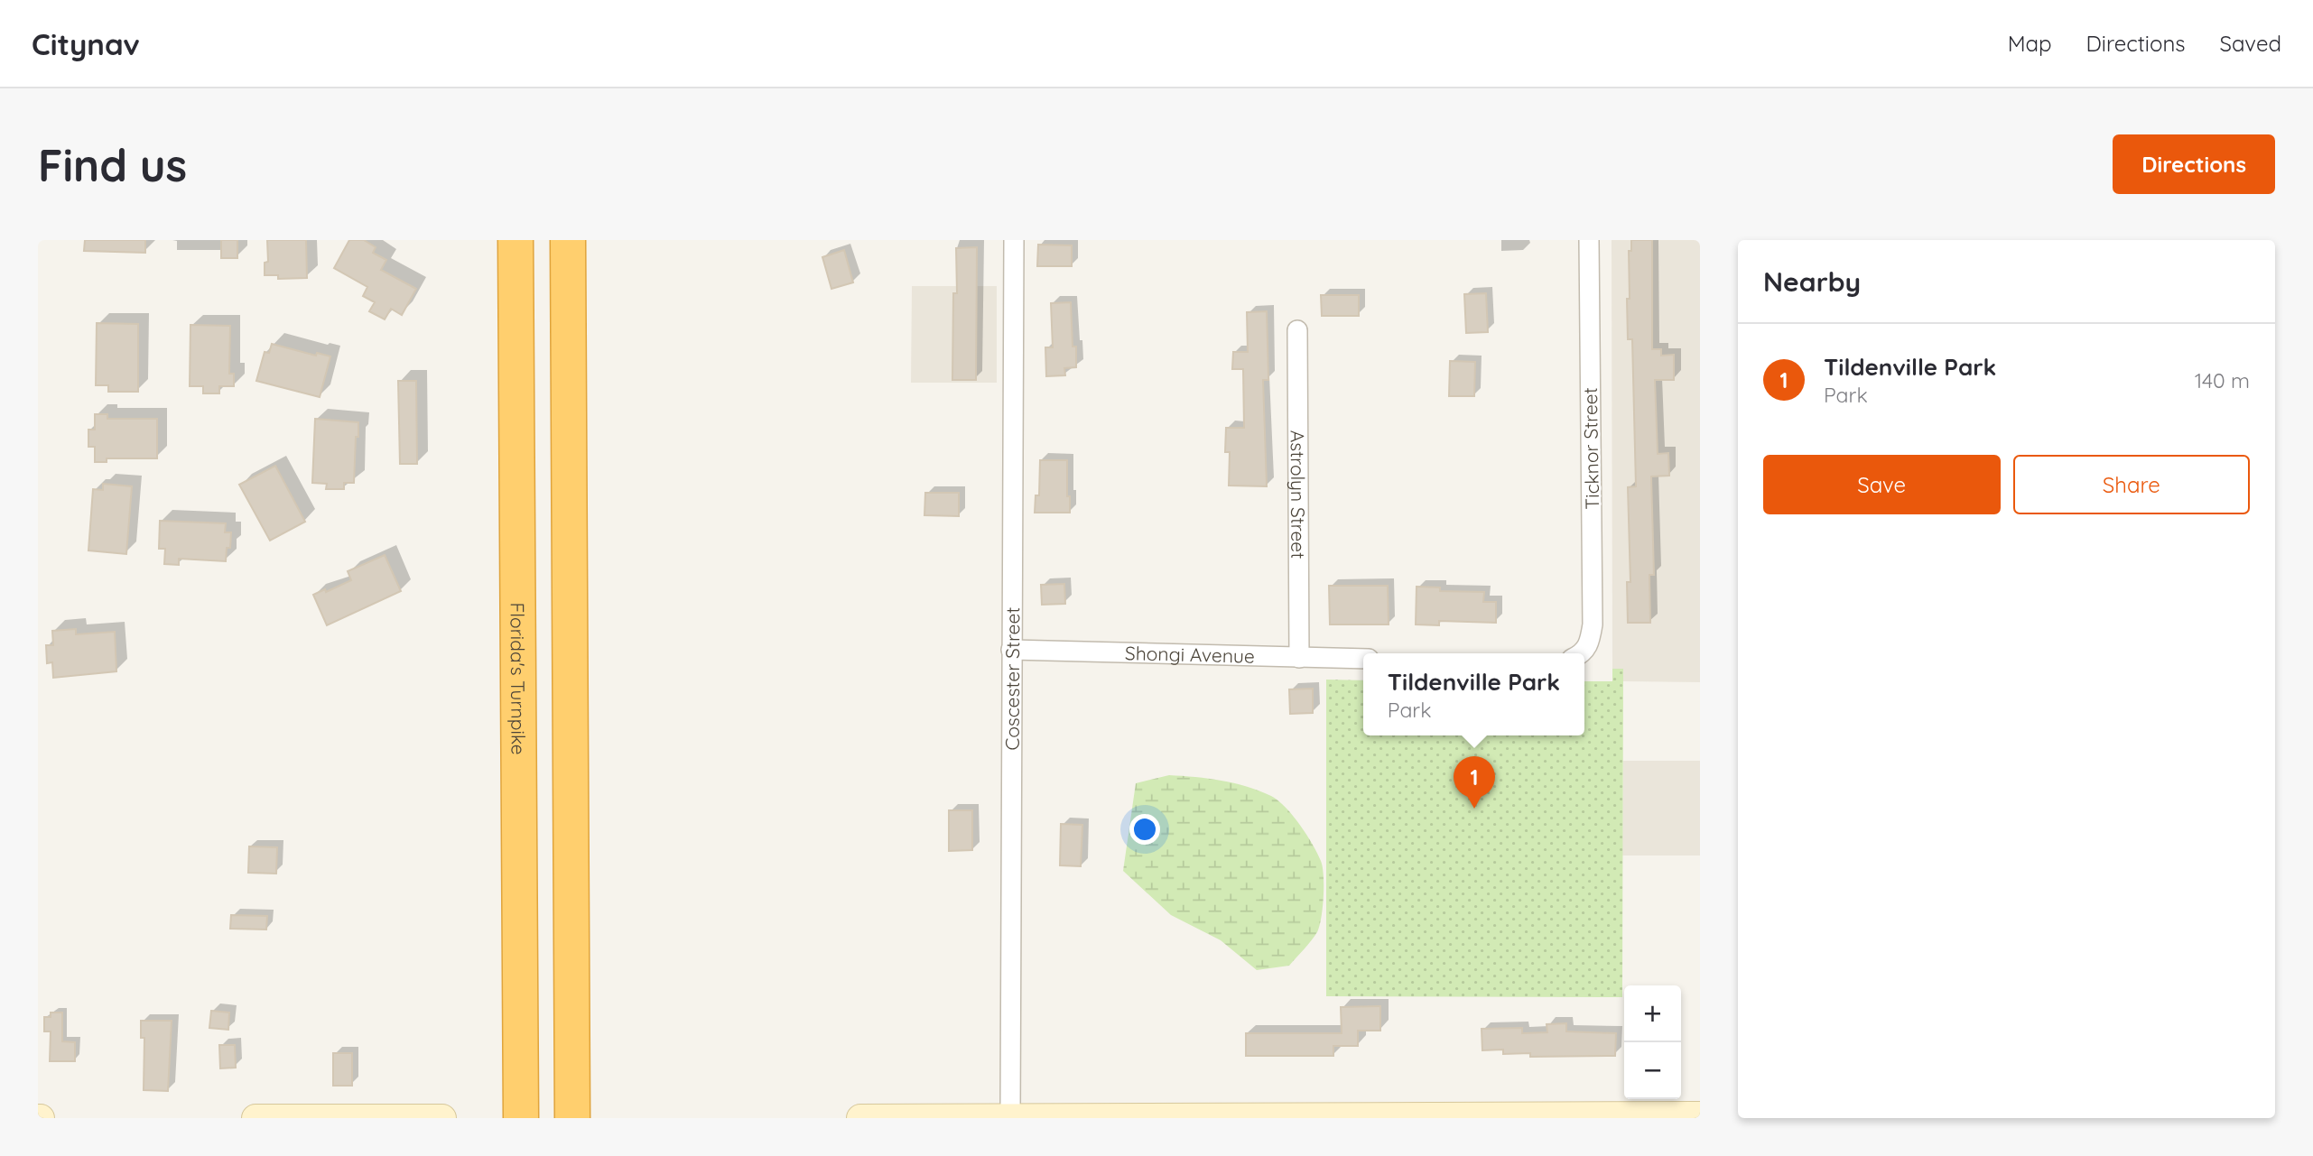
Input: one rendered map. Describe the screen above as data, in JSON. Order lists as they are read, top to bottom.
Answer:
{
  "streets": {
    "highway": ["Florida's Turnpike"],
    "street": [
      "Ticknor Street",
      "Astrolyn Street",
      "Shongi Avenue",
      "Coscester Street"
    ]
  },
  "crossings": [
    ["Astrolyn Street", "Shongi Avenue"],
    ["Shongi Avenue", "Coscester Street"]
  ],
  "page": {
    "header": "Citynav",
    "nav": ["Map", "Directions", "Saved"],
    "buttons": [
      "Directions",
      ["Save", "Share"]
    ],
    "title": "Find us",
    "heading": "Nearby",
    "list": [
      {
        "mark": "1",
        "name": "Tildenville Park",
        "note": "Park",
        "value": "140 m"
      }
    ],
    "popup": ["Tildenville Park", "Park"],
    "pins": "1",
    "map_buttons": ["+", "−"]
  }
}
